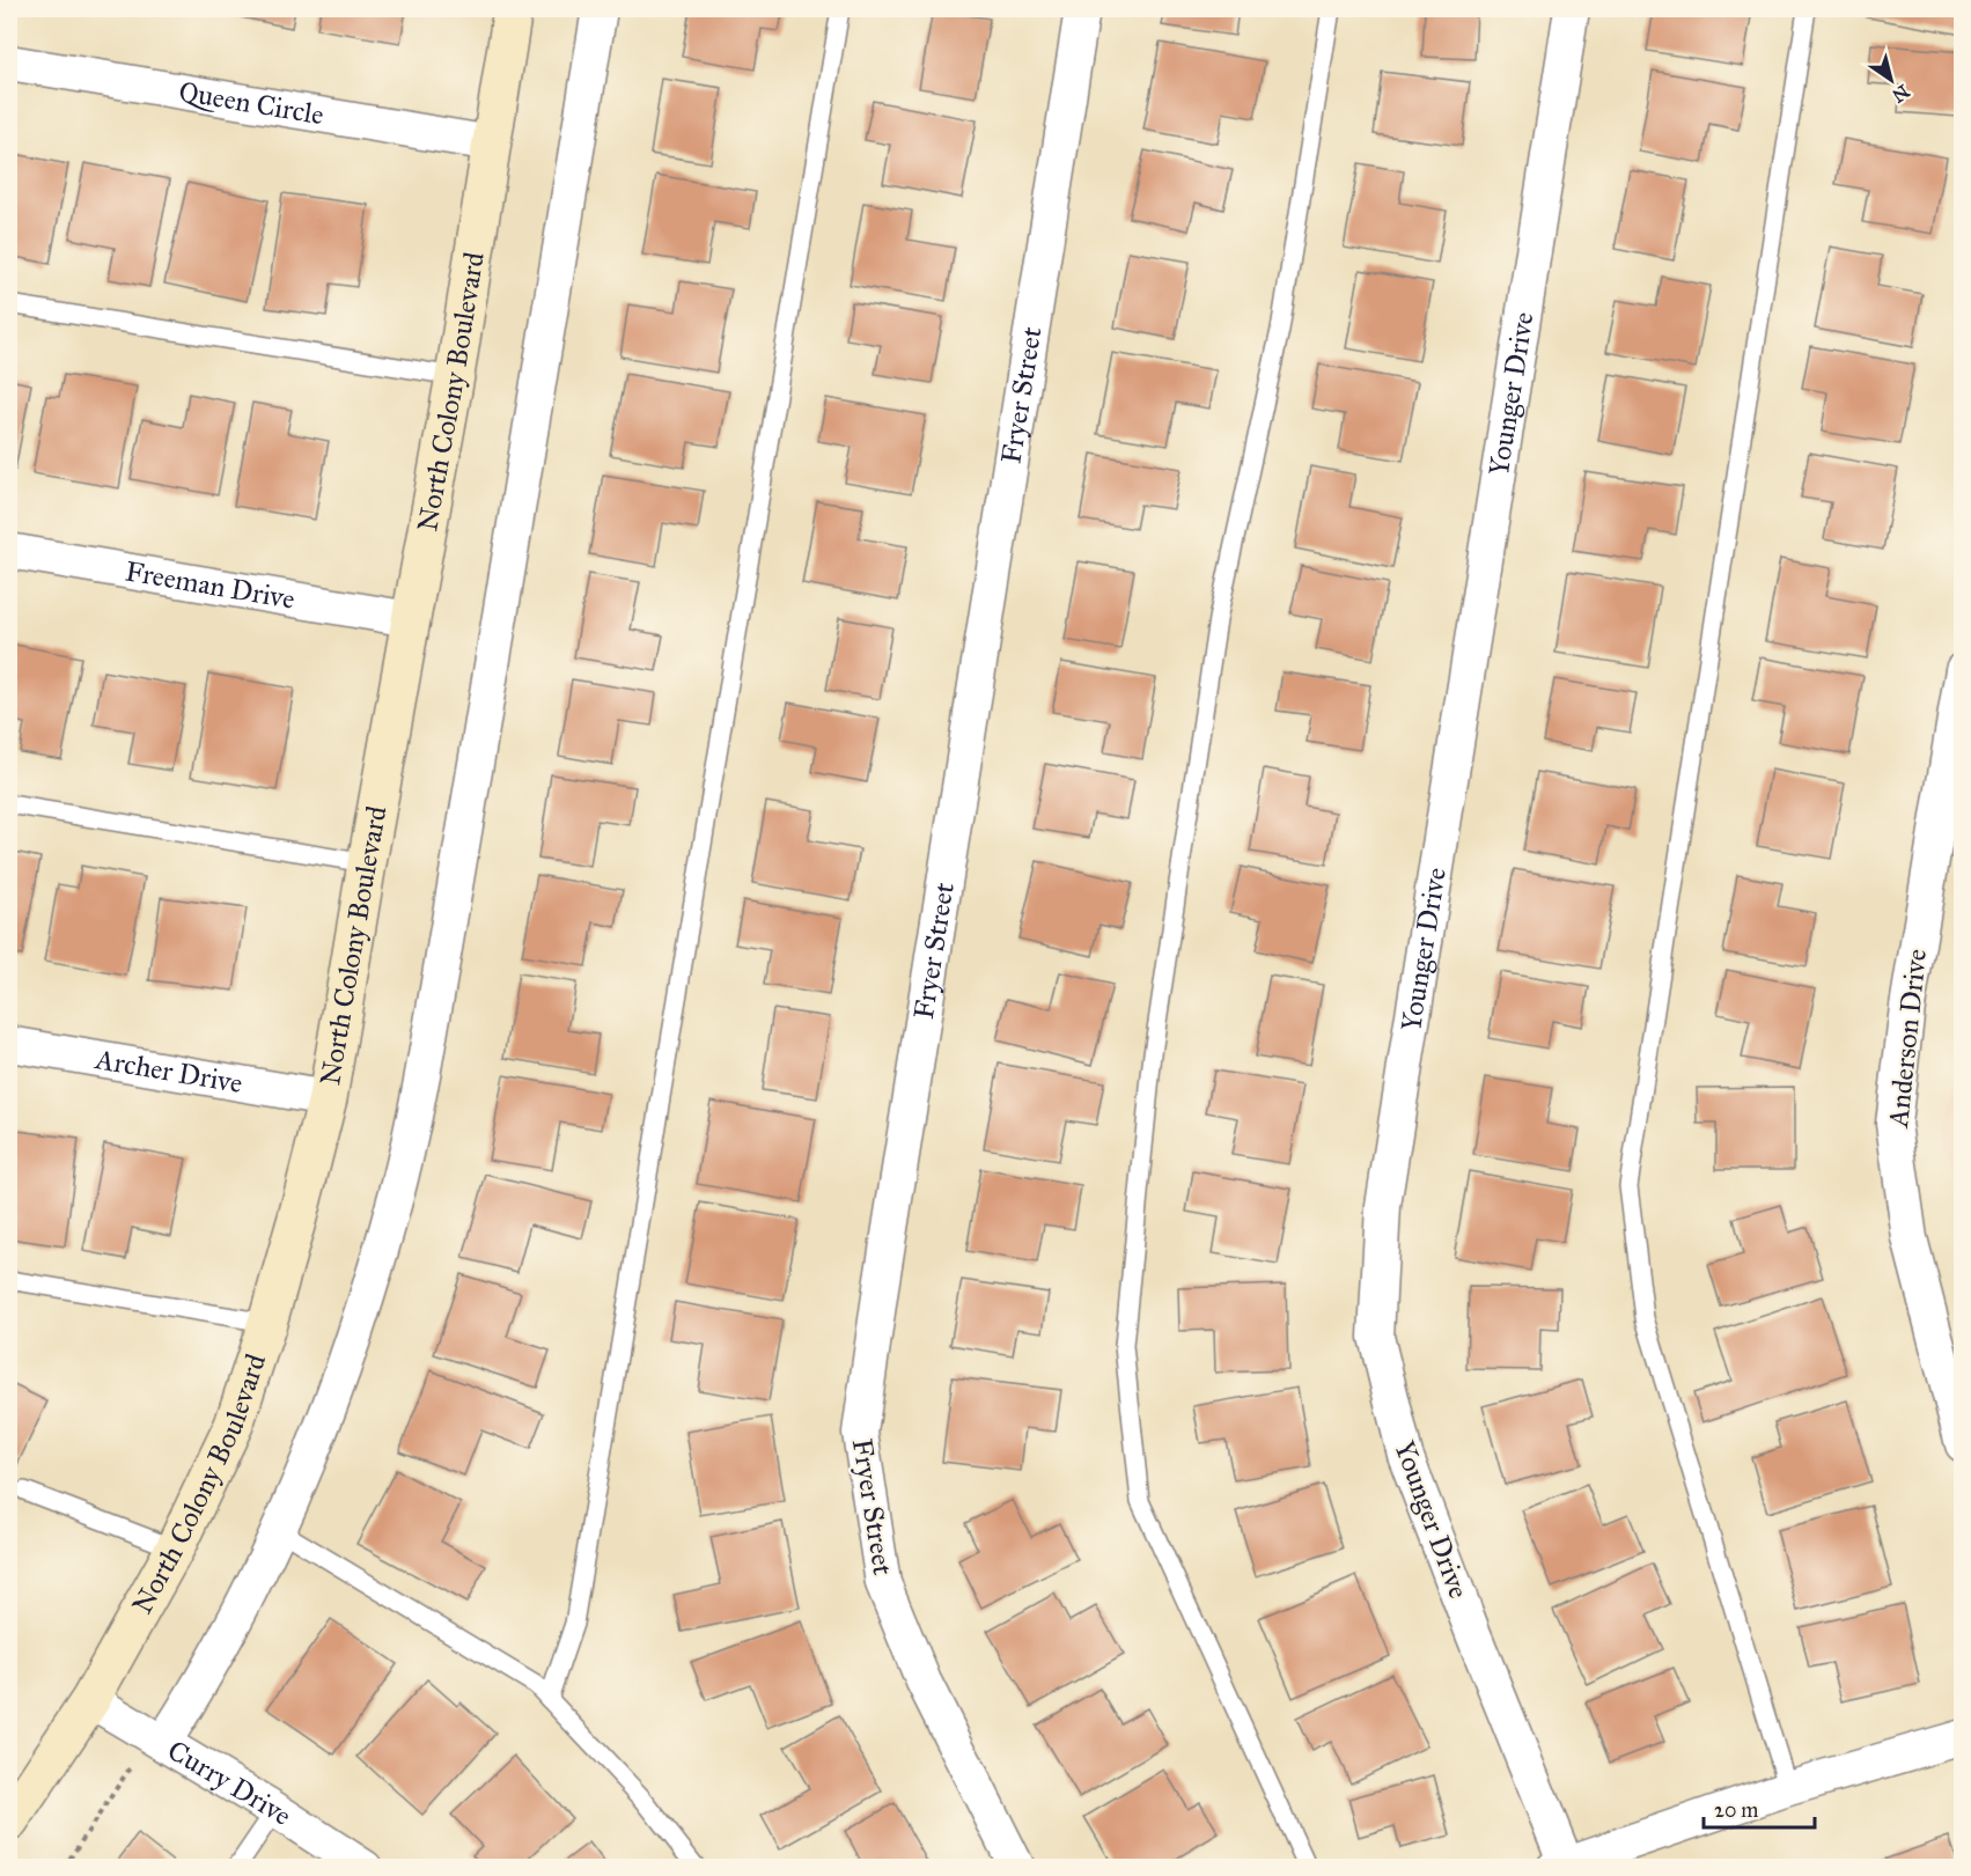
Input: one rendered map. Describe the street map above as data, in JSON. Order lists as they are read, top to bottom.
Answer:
{
  "streets": {
    "main road": ["North Colony Boulevard"],
    "street": [
      "Queen Circle",
      "Younger Drive",
      "Fryer Street",
      "Freeman Drive",
      "Anderson Drive",
      "Archer Drive",
      "Curry Drive"
    ]
  },
  "crossings": [
    ["Queen Circle", "North Colony Boulevard"],
    ["North Colony Boulevard", "Freeman Drive"],
    ["North Colony Boulevard", "Archer Drive"],
    ["North Colony Boulevard", "Curry Drive"]
  ],
  "scale_bar": "20 m",
  "north": "bottom right"
}
